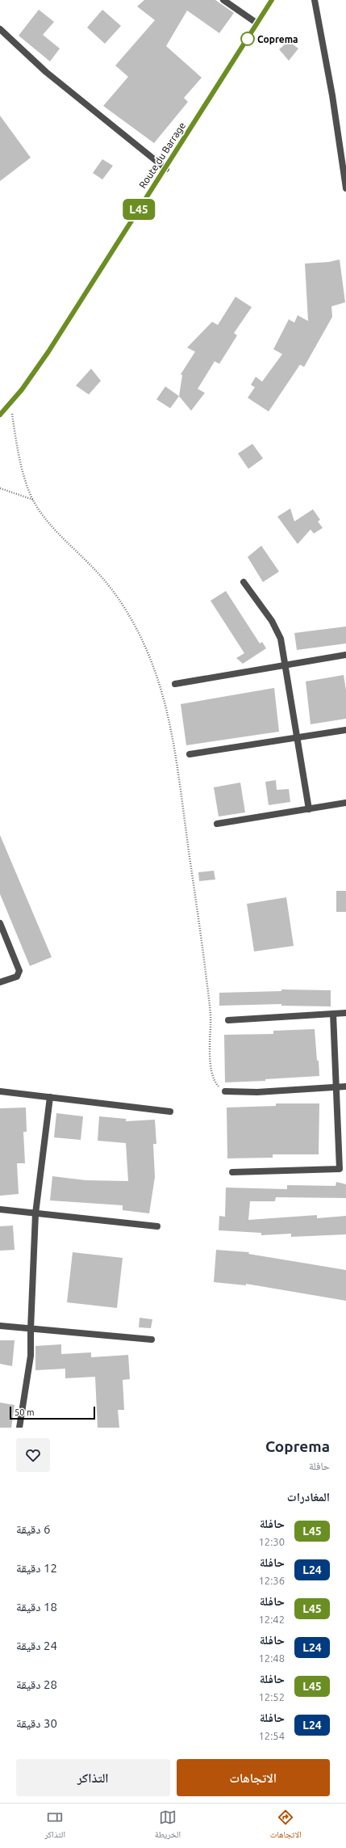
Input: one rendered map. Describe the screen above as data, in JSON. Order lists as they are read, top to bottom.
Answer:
{
  "streets": {
    "main road": ["Route du Barrage"]
  },
  "places": ["Coprema"],
  "lines": ["bus line L45"],
  "scale_bar": "50 m",
  "page": {
    "on_map": "L45",
    "scale": "50 m",
    "heading": [
      ["Coprema", "حافلة"],
      "المغادرات"
    ],
    "list": [
      {
        "mark": "L45",
        "name": "حافلة",
        "note": "12:30",
        "value": "6 دقيقة"
      },
      {
        "mark": "L24",
        "name": "حافلة",
        "note": "12:36",
        "value": "12 دقيقة"
      },
      {
        "mark": "L45",
        "name": "حافلة",
        "note": "12:42",
        "value": "18 دقيقة"
      },
      {
        "mark": "L24",
        "name": "حافلة",
        "note": "12:48",
        "value": "24 دقيقة"
      },
      {
        "mark": "L45",
        "name": "حافلة",
        "note": "12:52",
        "value": "28 دقيقة"
      },
      {
        "mark": "L24",
        "name": "حافلة",
        "note": "12:54",
        "value": "30 دقيقة"
      }
    ],
    "buttons": ["الاتجاهات", "التذاكر"],
    "tabs": ["الاتجاهات", "الخريطة", "التذاكر"]
  }
}
